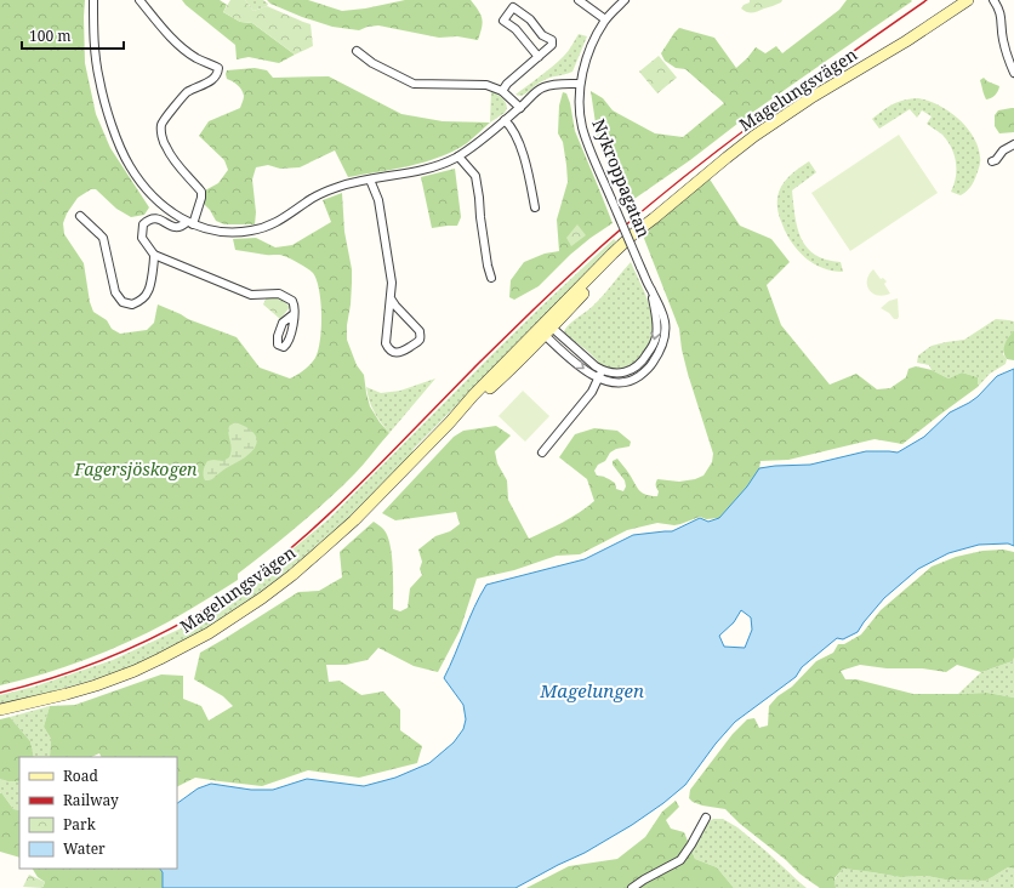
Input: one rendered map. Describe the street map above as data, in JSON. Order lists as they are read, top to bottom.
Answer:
{
  "streets": {
    "main road": ["Magelungsvägen"],
    "street": ["Nykroppagatan"]
  },
  "crossings": [
    ["Magelungsvägen", "Nykroppagatan"]
  ],
  "water": ["Magelungen"],
  "parks": ["Fagersjöskogen"],
  "legend": [
    "Road",
    "Railway",
    "Park",
    "Water"
  ],
  "scale_bar": "100 m"
}
